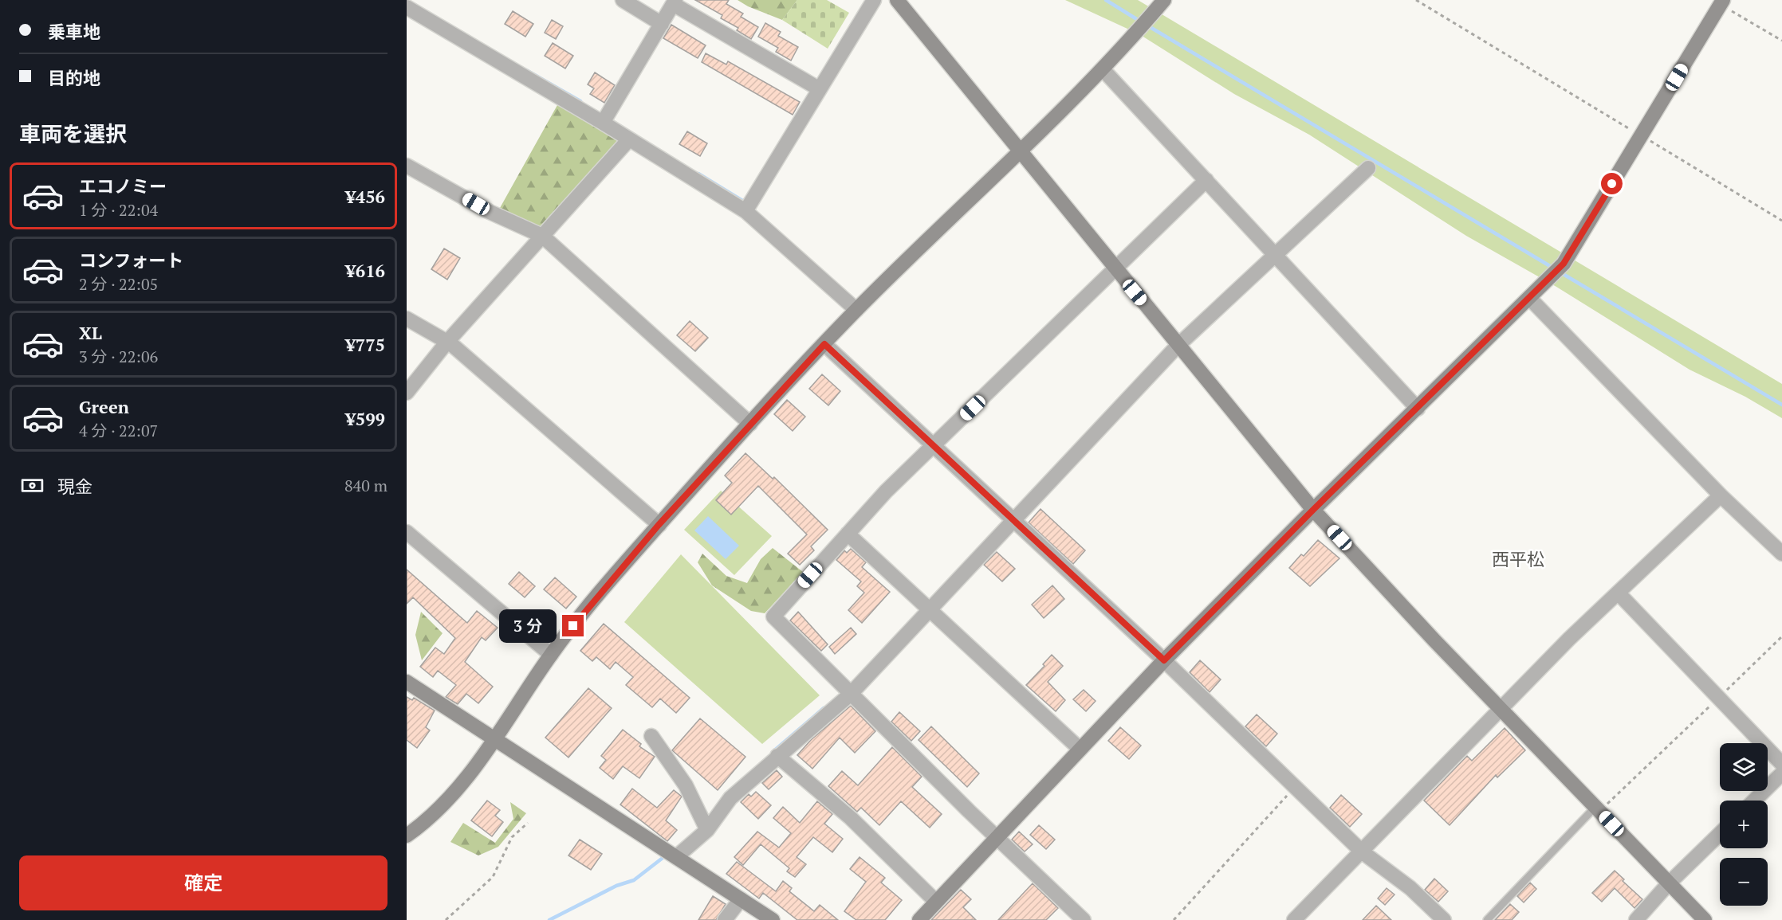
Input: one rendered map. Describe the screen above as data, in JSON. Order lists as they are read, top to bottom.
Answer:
{
  "districts": ["西平松"],
  "page": {
    "banner": ["乗車地", "目的地"],
    "heading": "車両を選択",
    "list": [
      {
        "name": "エコノミー",
        "note": "1 分 · 22:04",
        "value": "¥456"
      },
      {
        "name": "コンフォート",
        "note": "2 分 · 22:05",
        "value": "¥616"
      },
      {
        "name": "XL",
        "note": "3 分 · 22:06",
        "value": "¥775"
      },
      {
        "name": "Green",
        "note": "4 分 · 22:07",
        "value": "¥599"
      }
    ],
    "pay": ["現金", "840 m"],
    "bubble": "3 分",
    "map_buttons": ["+", "−"],
    "buttons": "確定"
  }
}
